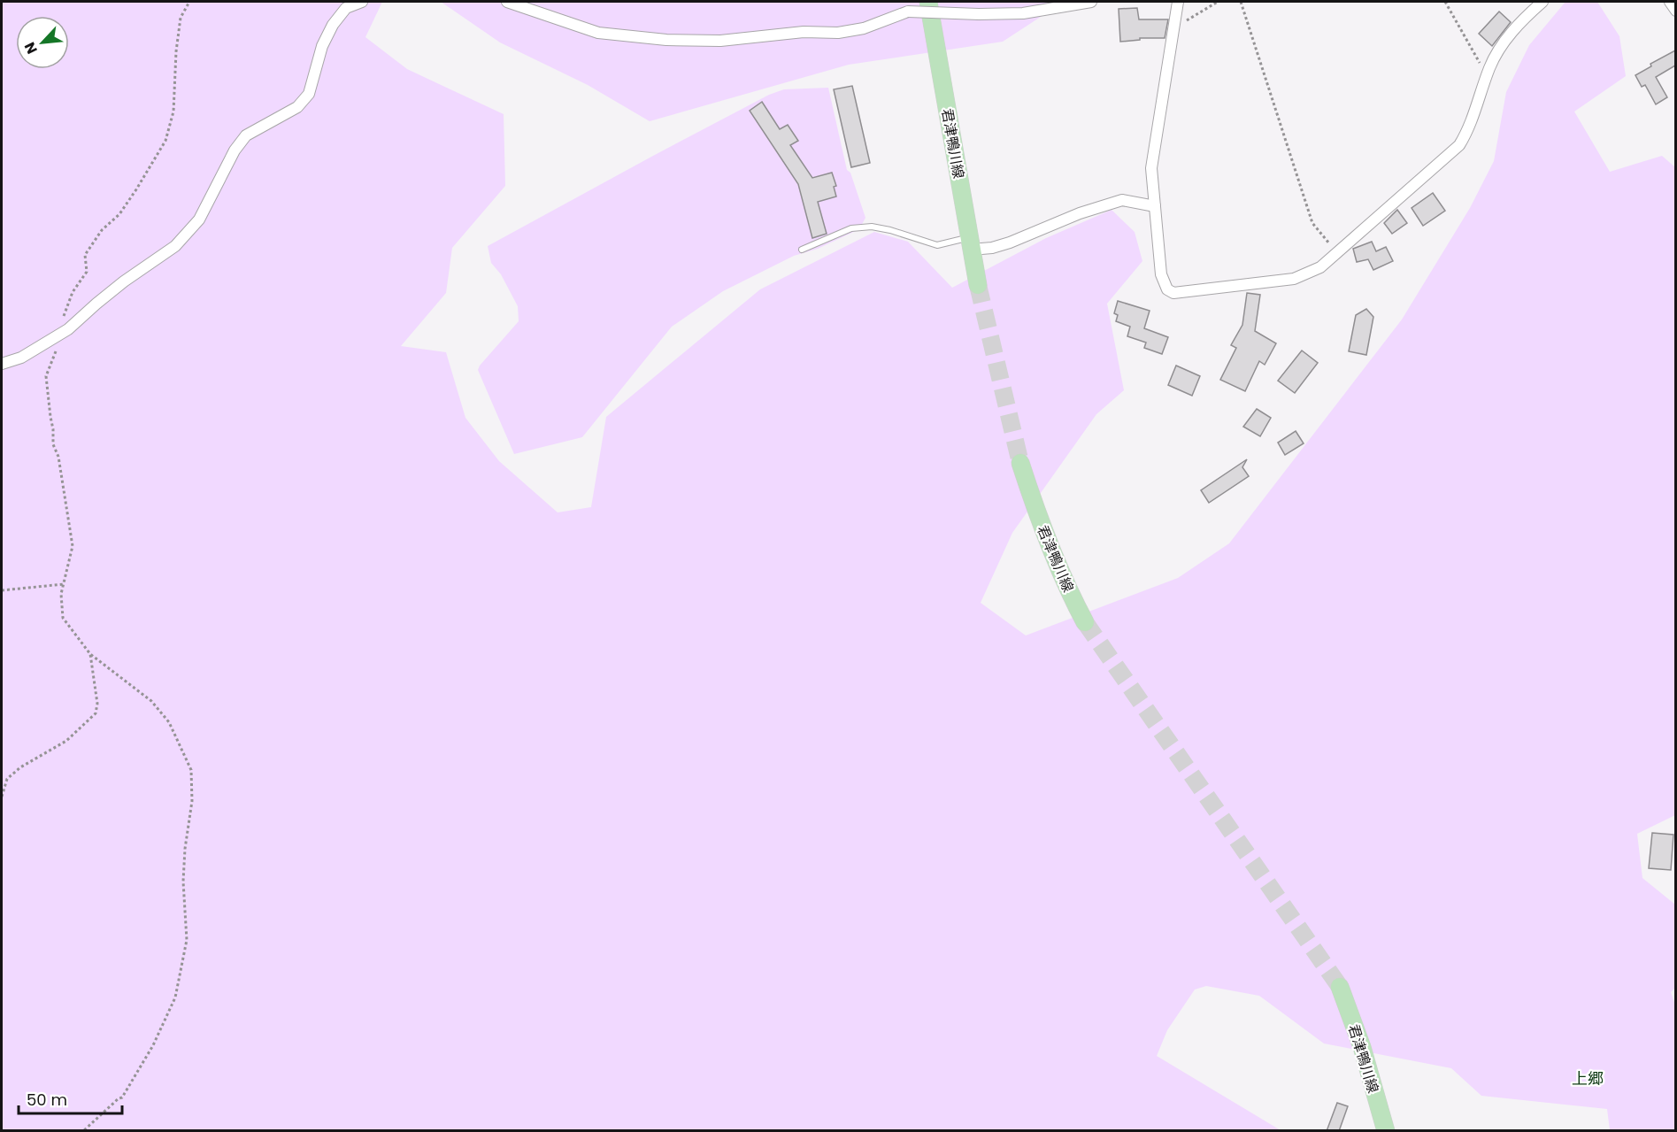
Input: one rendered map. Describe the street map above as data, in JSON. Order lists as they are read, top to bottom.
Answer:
{
  "streets": {
    "main road": ["君津鴨川線"]
  },
  "districts": ["上郷"],
  "scale_bar": "50 m",
  "north": "bottom left"
}
